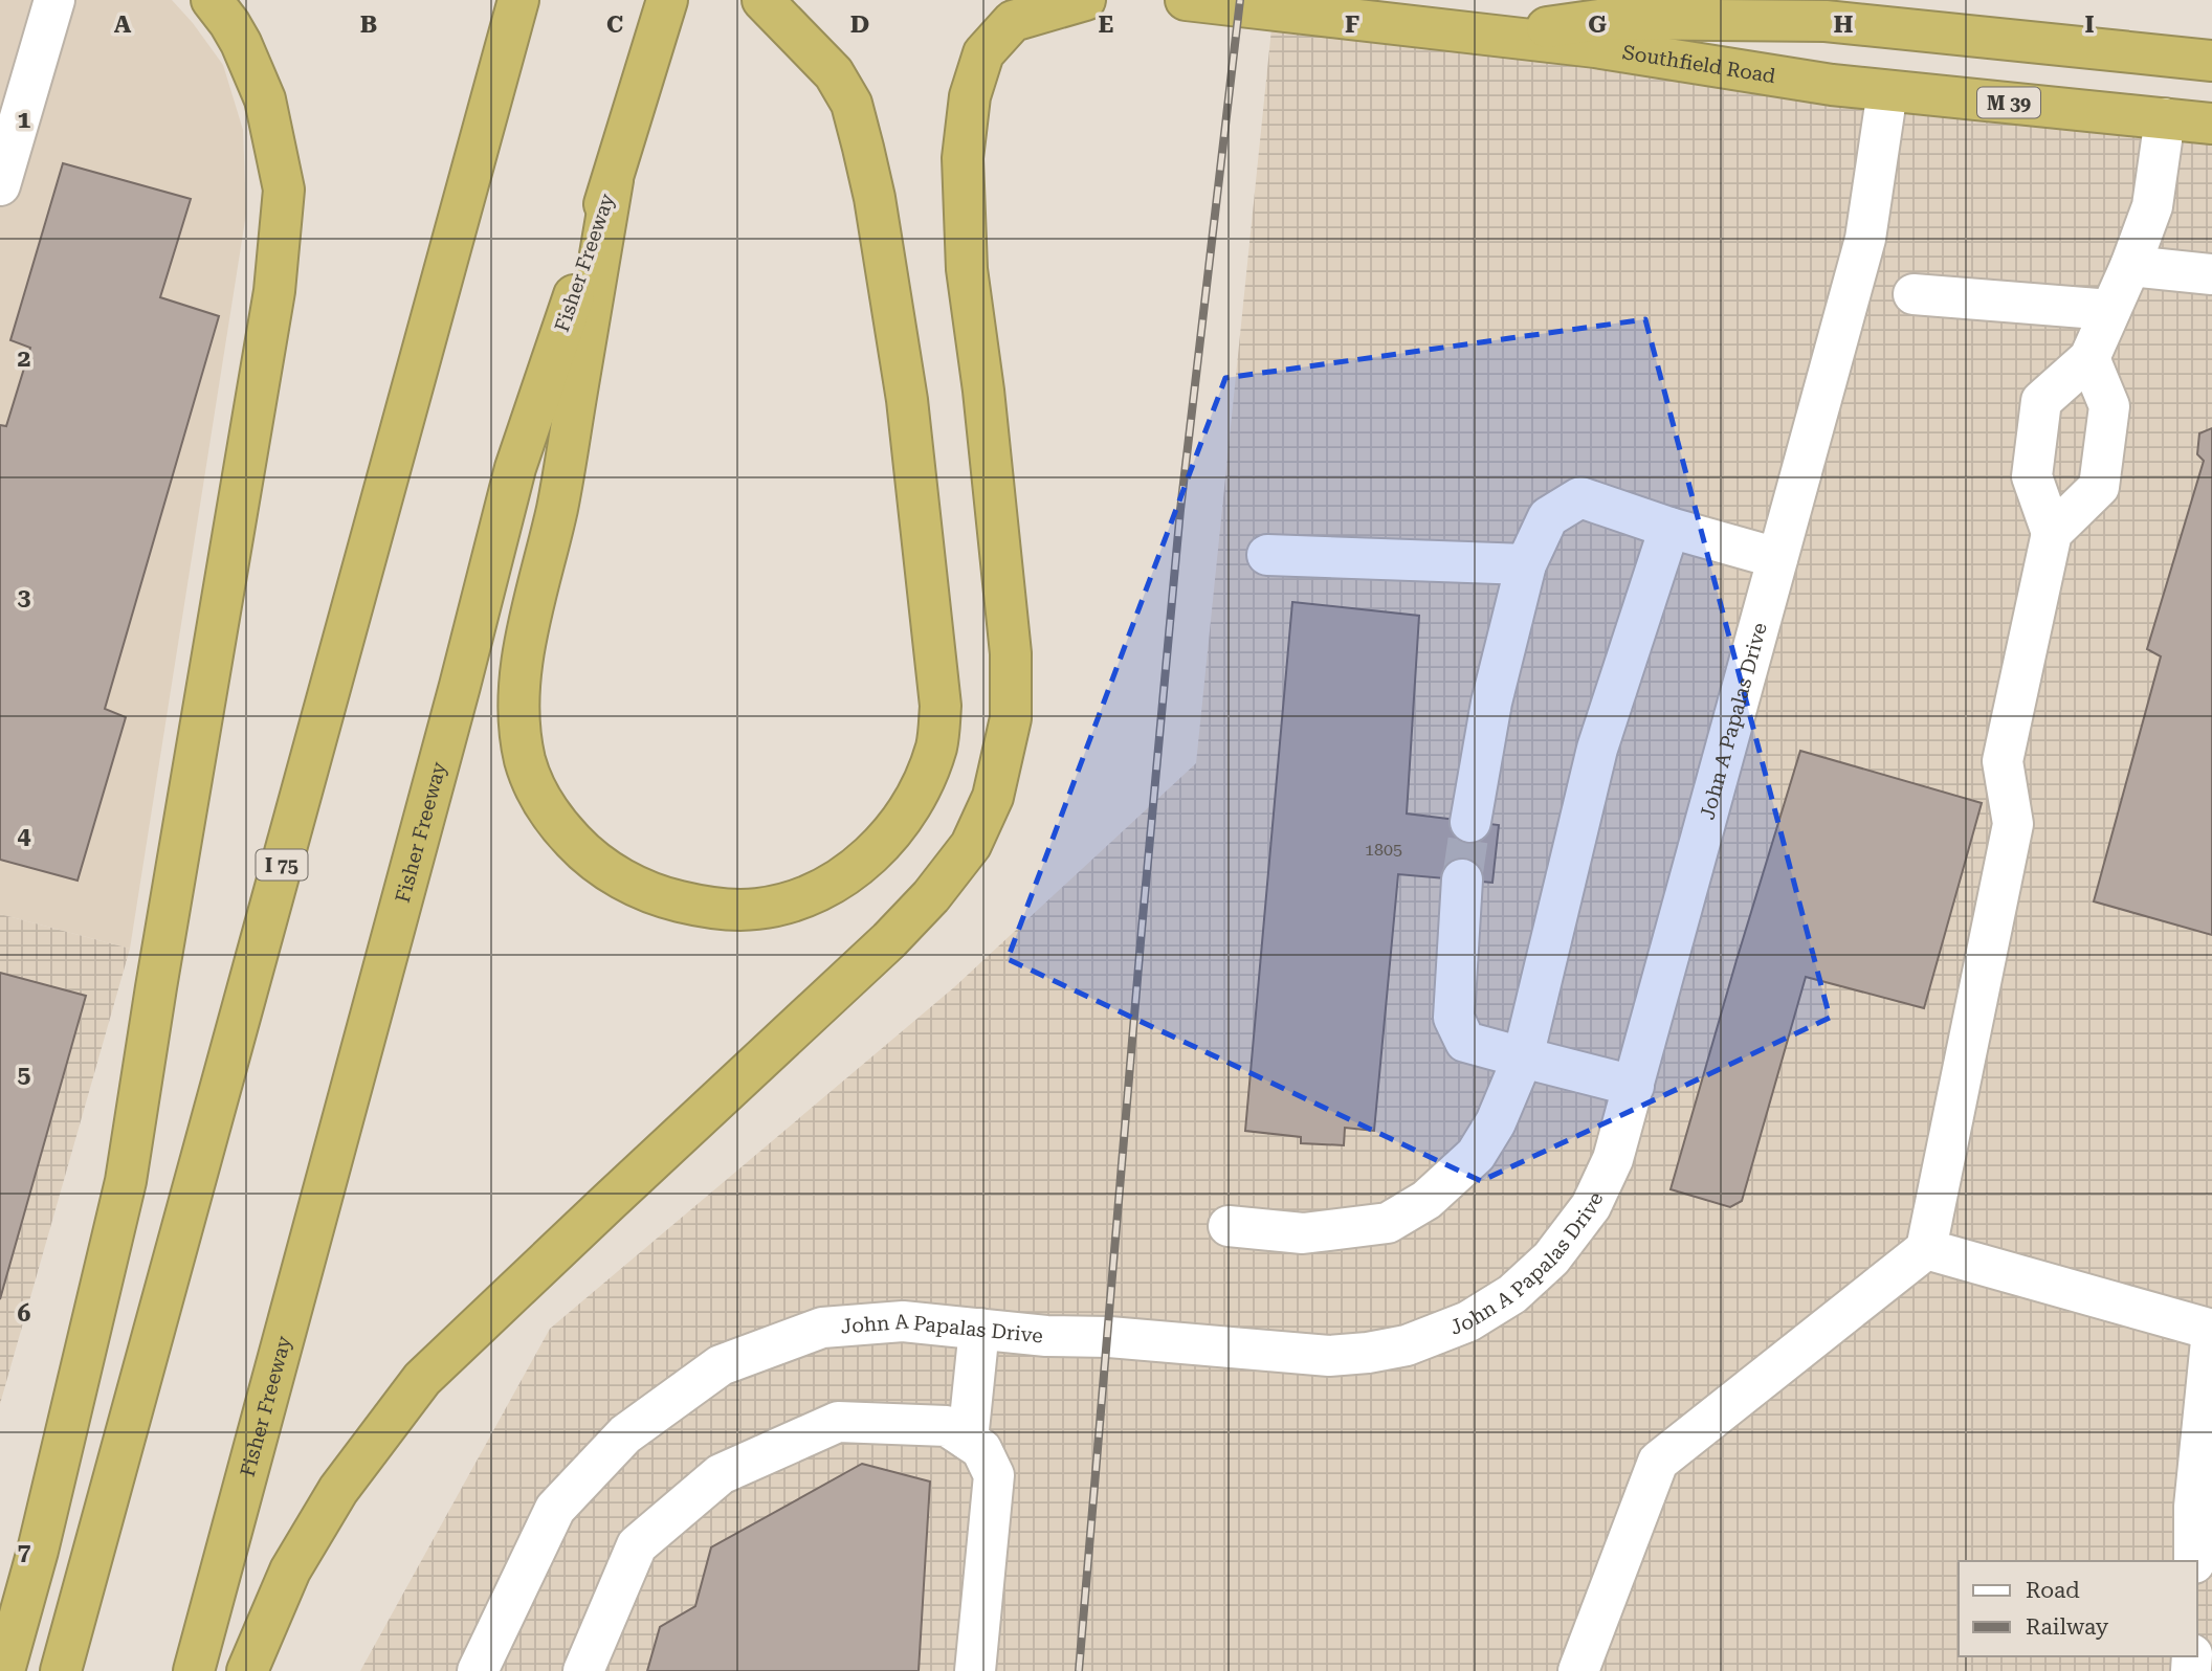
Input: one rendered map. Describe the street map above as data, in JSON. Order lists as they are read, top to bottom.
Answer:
{
  "streets": {
    "highway": [
      "Southfield Road",
      "M 39",
      "Fisher Freeway",
      "I 75"
    ],
    "street": ["John A Papalas Drive"]
  },
  "crossings": [
    ["Southfield Road", "John A Papalas Drive"]
  ],
  "house_numbers": ["1805"],
  "legend": ["Road", "Railway"],
  "grid": {
    "columns": [
      "A",
      "B",
      "C",
      "D",
      "E",
      "F",
      "G",
      "H",
      "I"
    ],
    "rows": [
      "1",
      "2",
      "3",
      "4",
      "5",
      "6",
      "7"
    ]
  }
}
